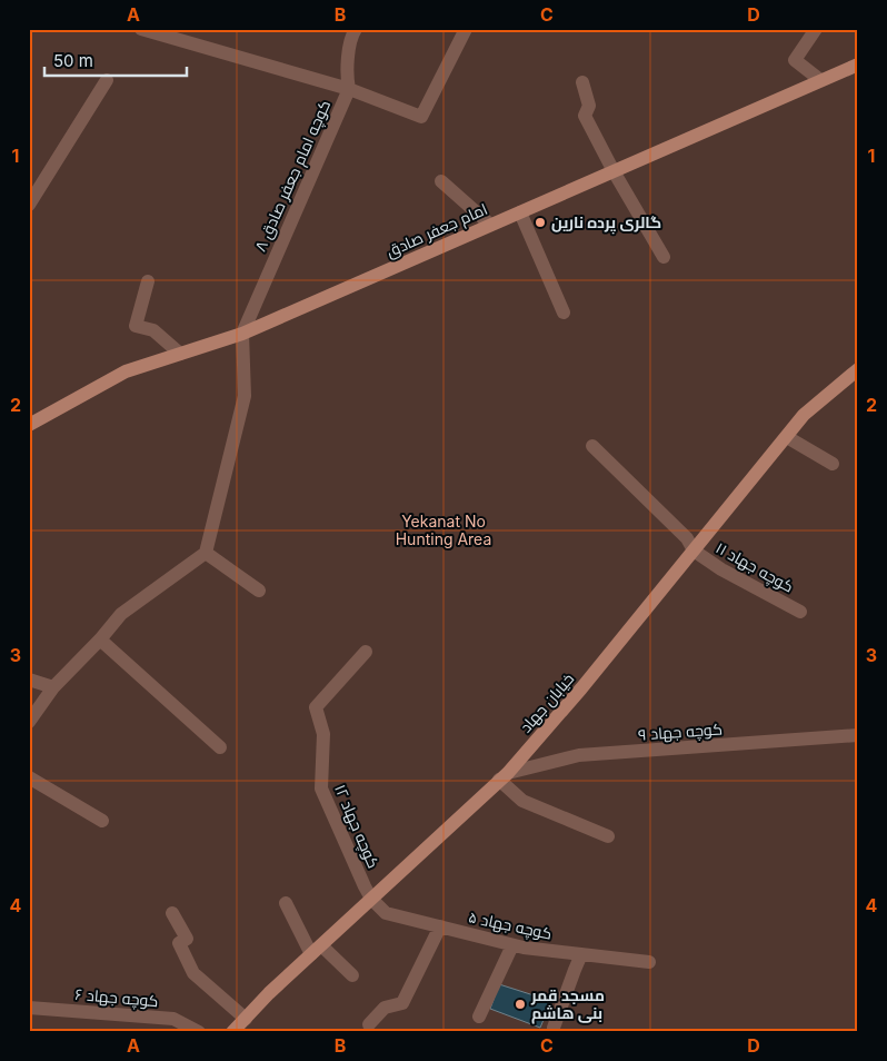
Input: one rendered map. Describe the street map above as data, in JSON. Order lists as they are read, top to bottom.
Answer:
{
  "streets": {
    "main road": ["امام جعفر صادق", "خیابان جهاد"],
    "street": [
      "کوچه امام جعفر صادق ۸",
      "کوچه جهاد ۱۱",
      "کوچه جهاد ۹",
      "کوچه جهاد ۱۲",
      "کوچه جهاد ۵",
      "کوچه جهاد ۶"
    ]
  },
  "crossings": [
    ["کوچه امام جعفر صادق ۸", "امام جعفر صادق"],
    ["کوچه جهاد ۱۱", "خیابان جهاد"],
    ["خیابان جهاد", "کوچه جهاد ۹"],
    ["خیابان جهاد", "کوچه جهاد ۱۲"],
    ["خیابان جهاد", "کوچه جهاد ۵"],
    ["کوچه جهاد ۱۲", "کوچه جهاد ۵"]
  ],
  "parks": ["Yekanat No Hunting Area"],
  "places": ["گالری پرده نارین", "مسجد قمر بنی هاشم"],
  "scale_bar": "50 m",
  "grid": {
    "columns": [
      "A",
      "B",
      "C",
      "D"
    ],
    "rows": [
      "1",
      "2",
      "3",
      "4"
    ]
  }
}
